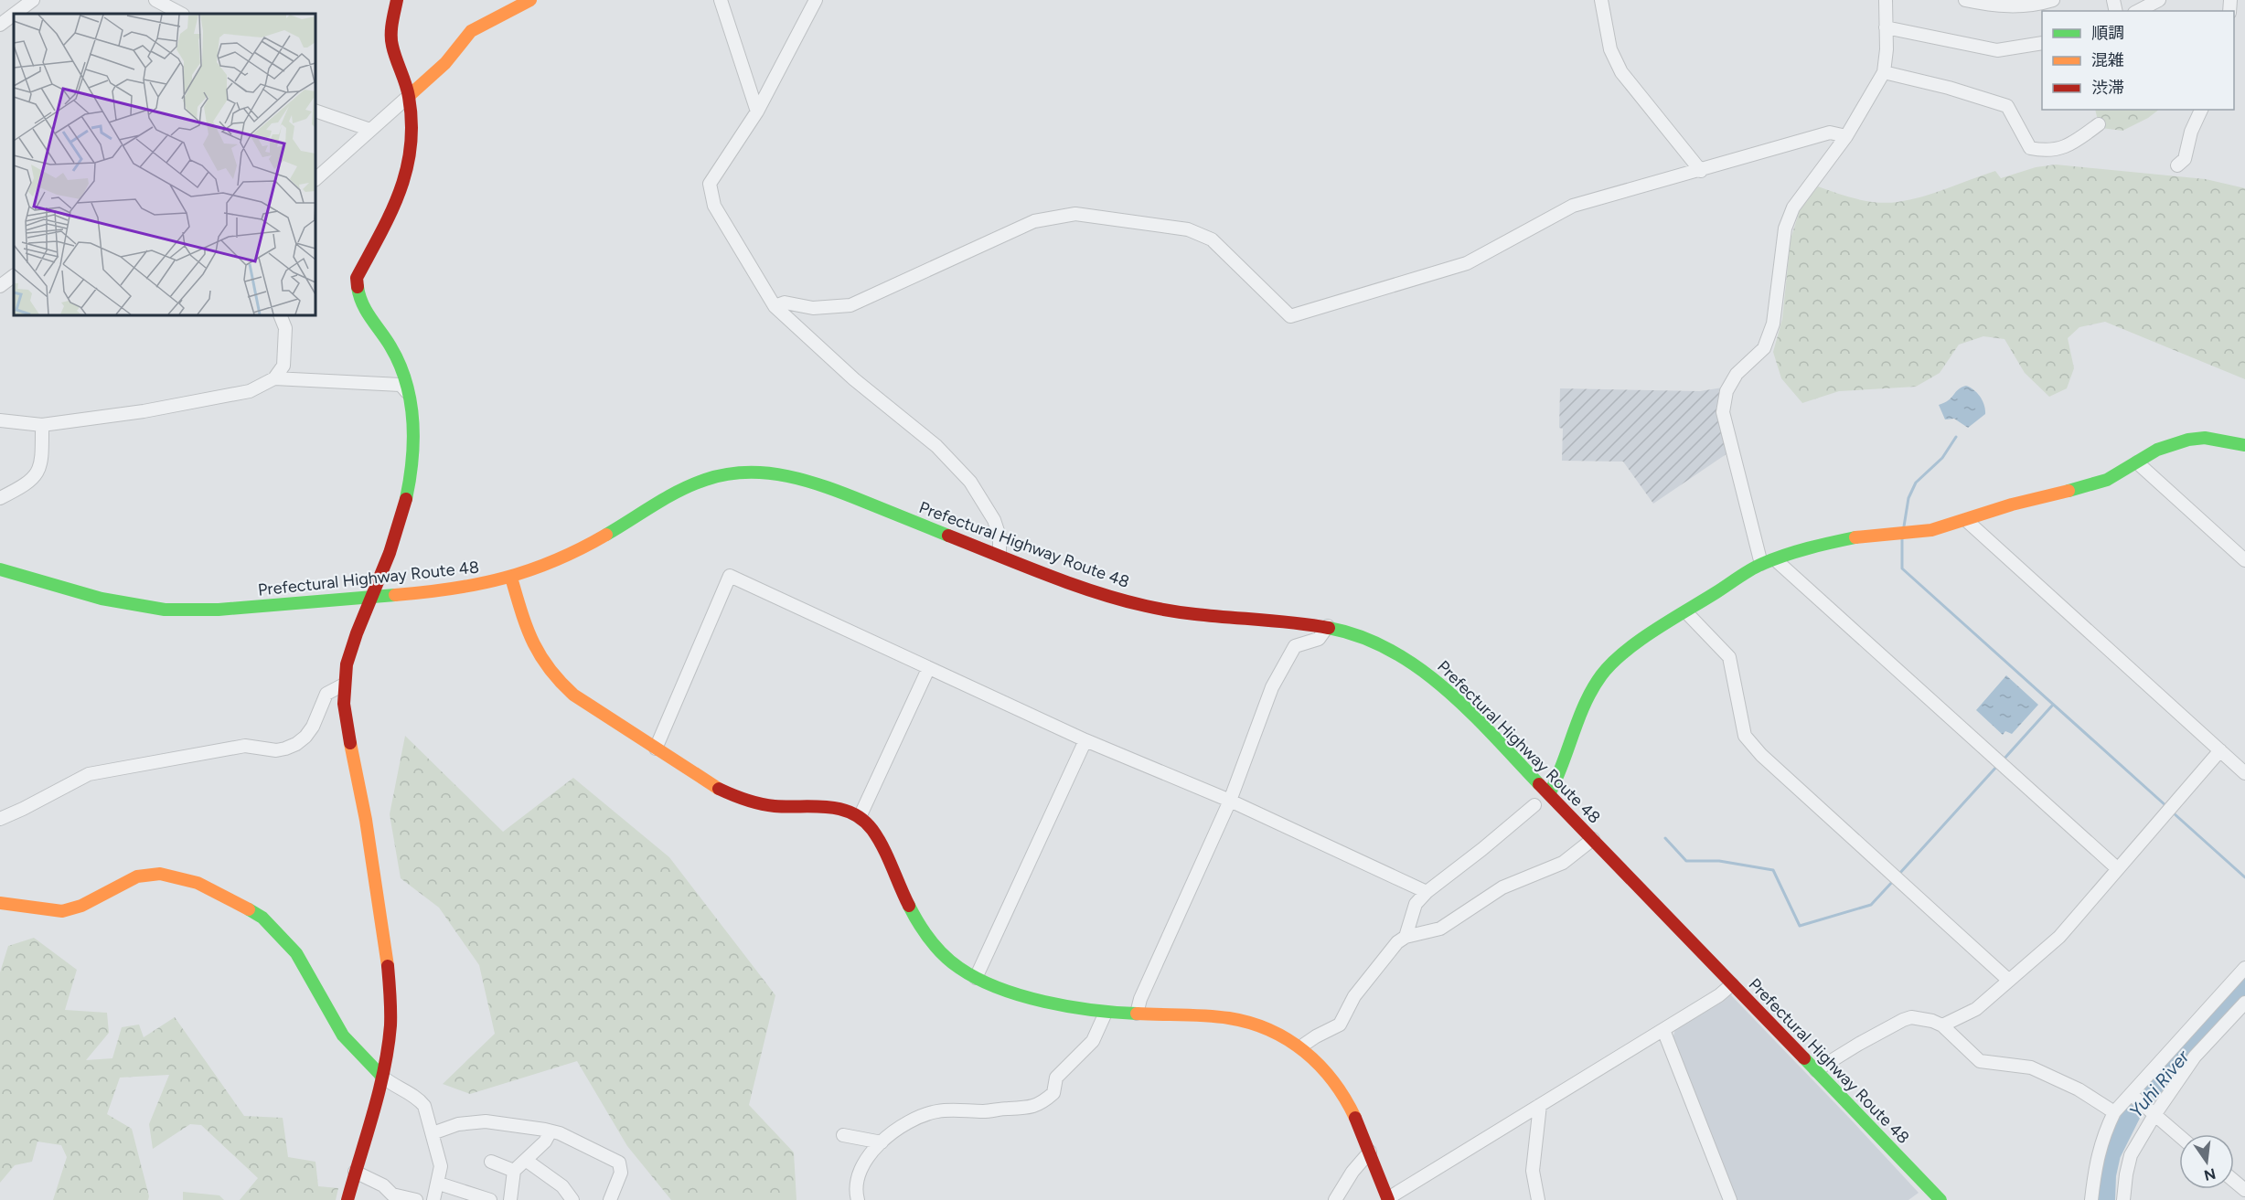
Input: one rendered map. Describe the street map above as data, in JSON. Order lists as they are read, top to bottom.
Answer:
{
  "streets": {
    "street": ["Prefectural Highway Route 48"]
  },
  "water": ["Yuhi River"],
  "legend": ["順調", "混雑", "渋滞"],
  "north": "bottom"
}
